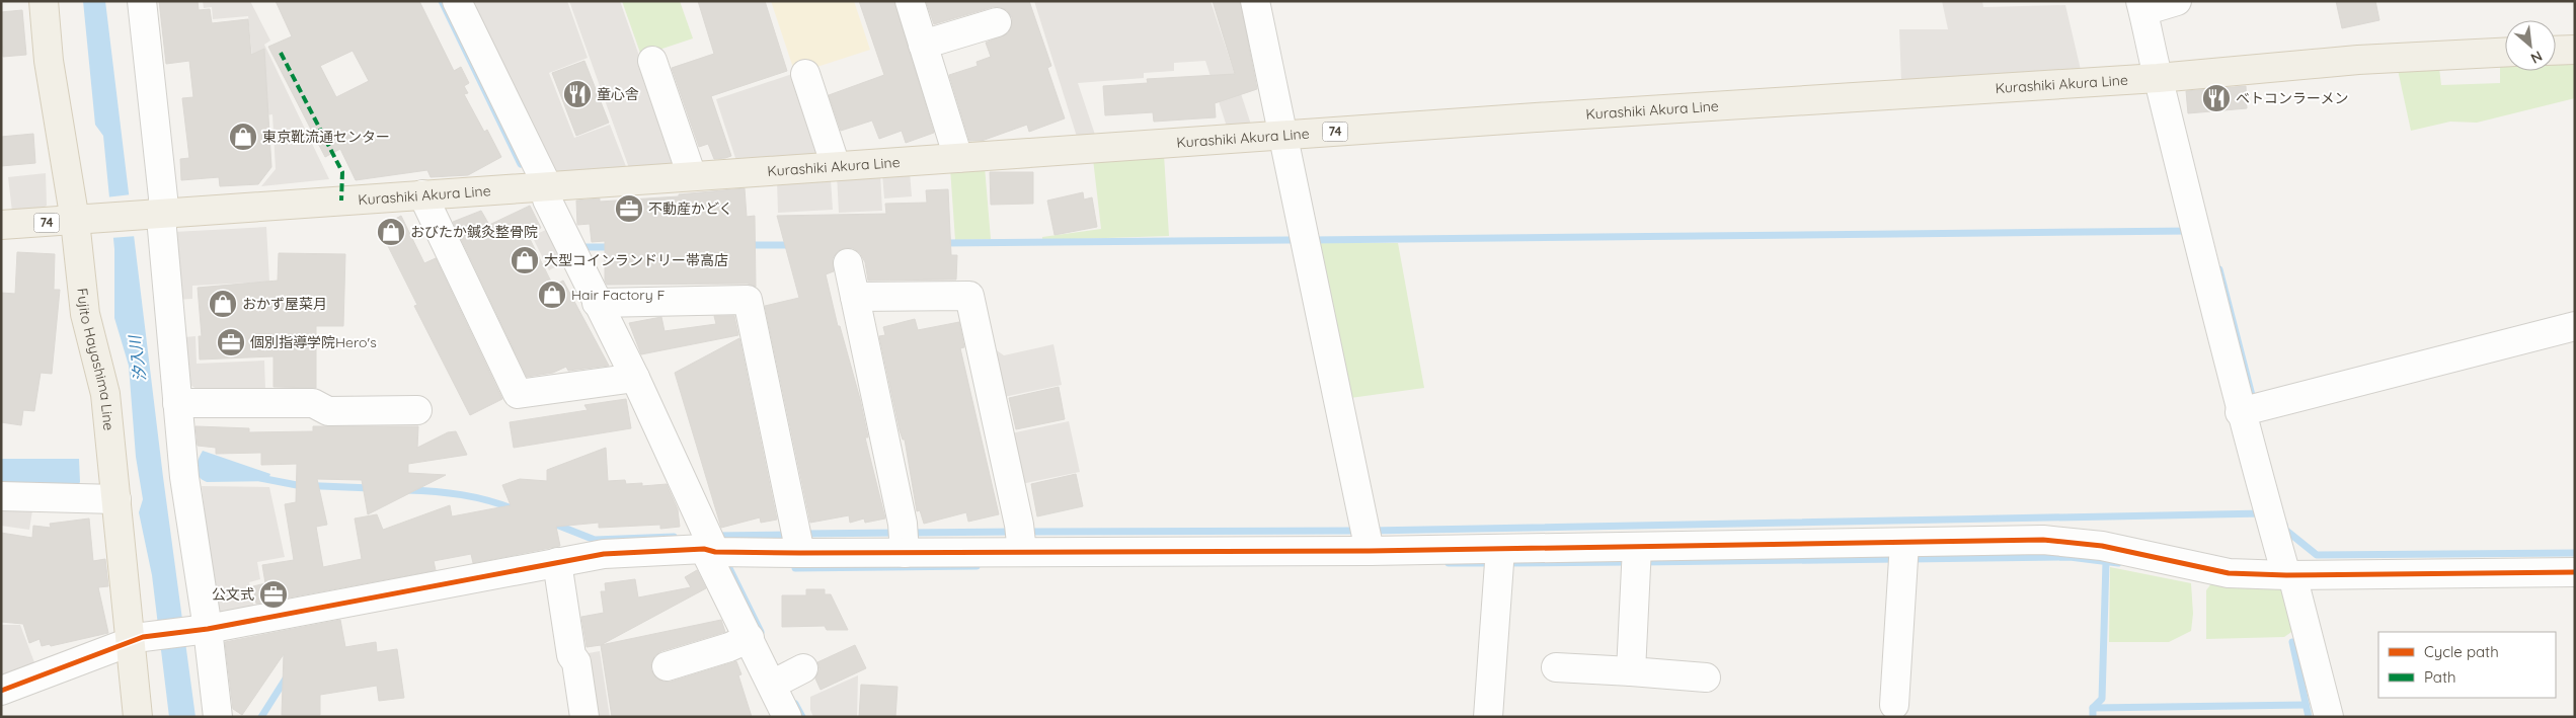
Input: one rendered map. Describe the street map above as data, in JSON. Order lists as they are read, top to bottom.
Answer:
{
  "streets": {
    "main road": ["Kurashiki Akura Line", "74", "Fujito Hayashima Line"]
  },
  "crossings": [
    ["Kurashiki Akura Line", "Fujito Hayashima Line"]
  ],
  "water": ["汐入川"],
  "places": {
    "restaurant": ["童心舎", "ベトコンラーメン"],
    "shop": [
      "東京靴流通センター",
      "おびたか鍼灸整骨院",
      "大型コインランドリー帯高店",
      "Hair Factory F",
      "おかず屋菜月"
    ],
    "office": ["不動産かどく", "個別指導学院Hero's", "公文式"]
  },
  "legend": ["Cycle path", "Path"],
  "north": "bottom right"
}
